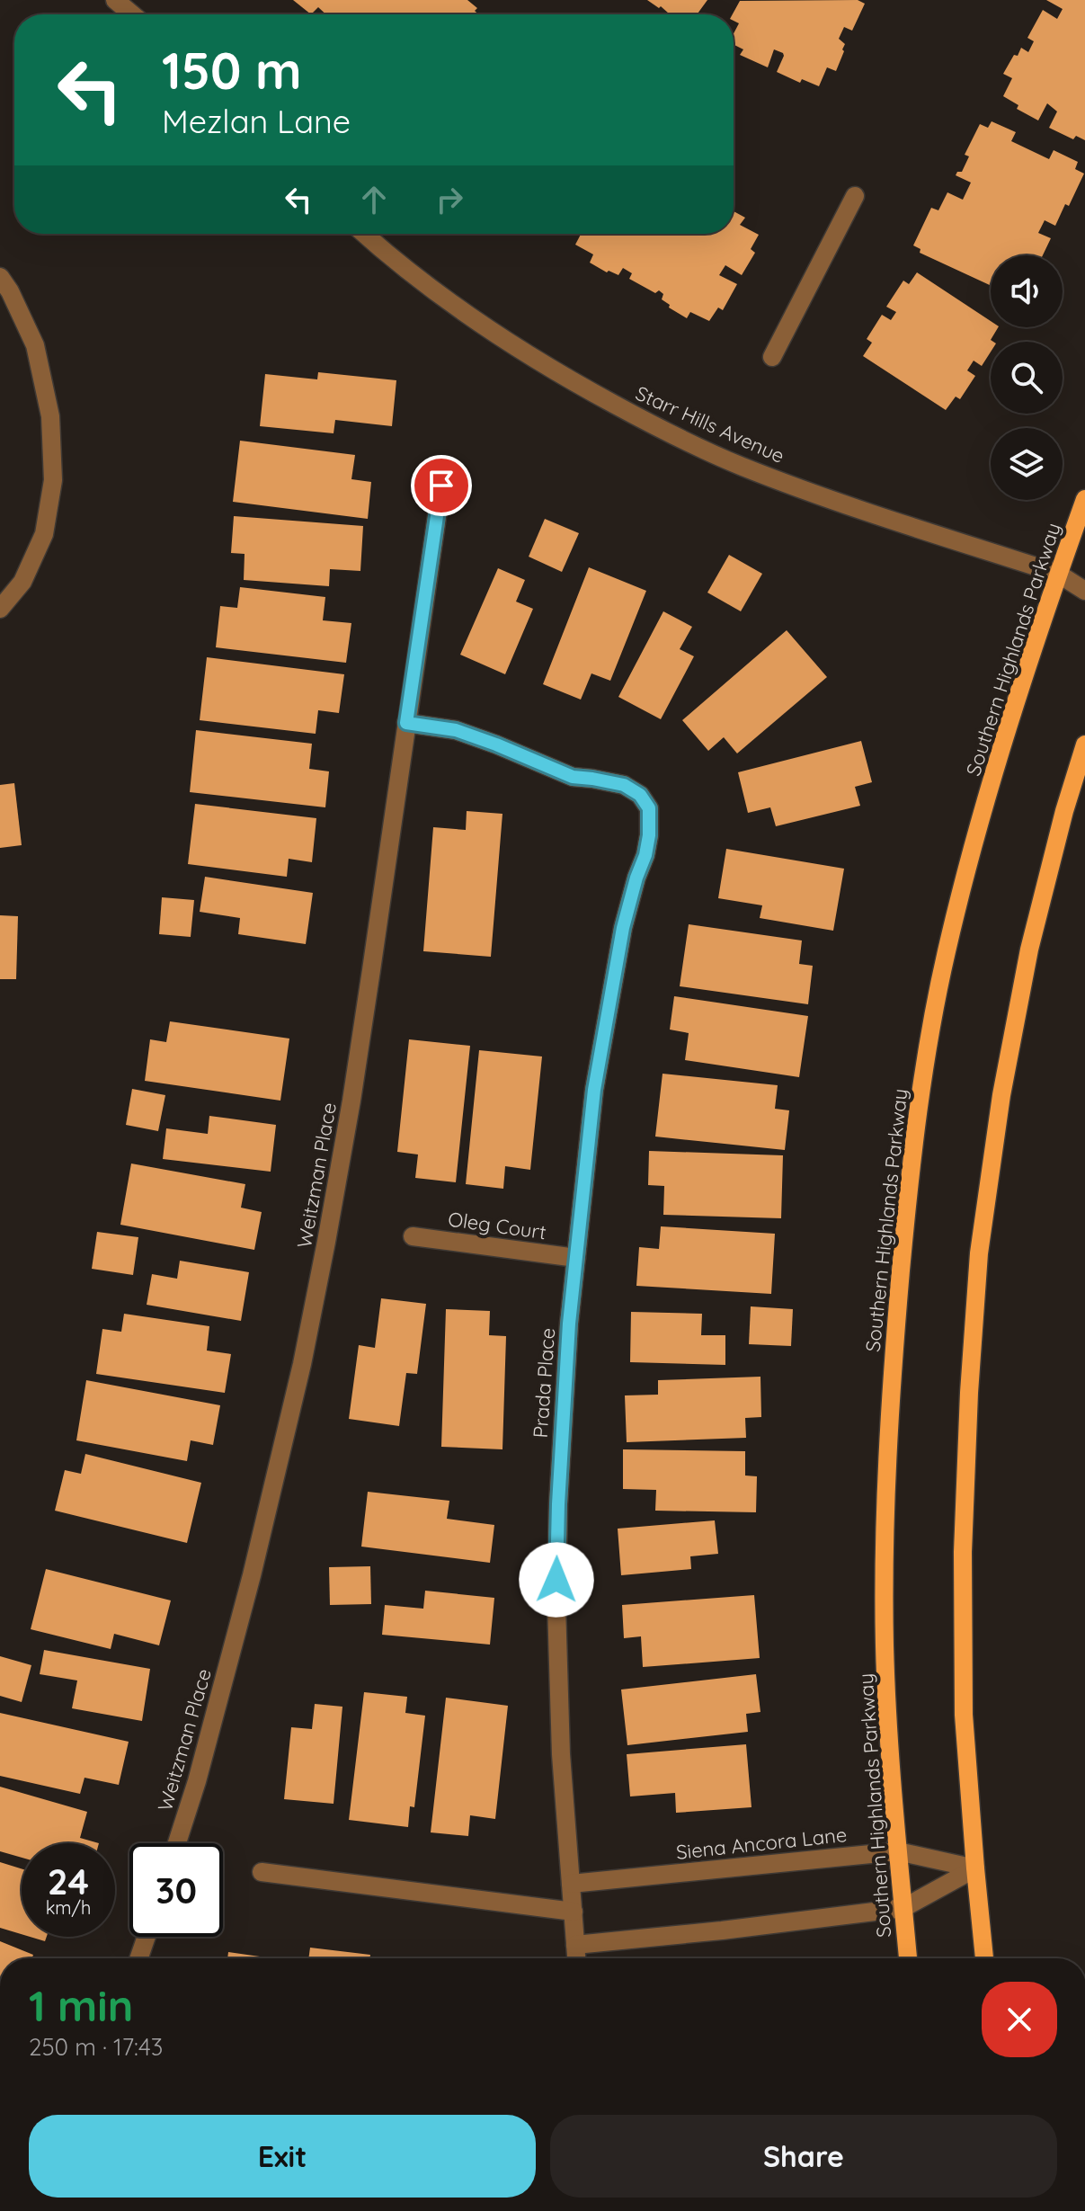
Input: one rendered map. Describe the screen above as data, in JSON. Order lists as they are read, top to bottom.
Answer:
{
  "streets": {
    "main road": ["Southern Highlands Parkway"],
    "street": [
      "Starr Hills Avenue",
      "Weitzman Place",
      "Oleg Court",
      "Prada Place",
      "Siena Ancora Lane"
    ]
  },
  "crossings": [
    ["Starr Hills Avenue", "Southern Highlands Parkway"],
    ["Southern Highlands Parkway", "Siena Ancora Lane"],
    ["Weitzman Place", "Prada Place"],
    ["Oleg Court", "Prada Place"],
    ["Prada Place", "Siena Ancora Lane"]
  ],
  "page": {
    "turn": ["150 m", "Mezlan Lane"],
    "speed": "24 km/h",
    "limit": "30",
    "heading": ["1 min", "250 m · 17:43"],
    "buttons": ["Exit", "Share"]
  }
}
